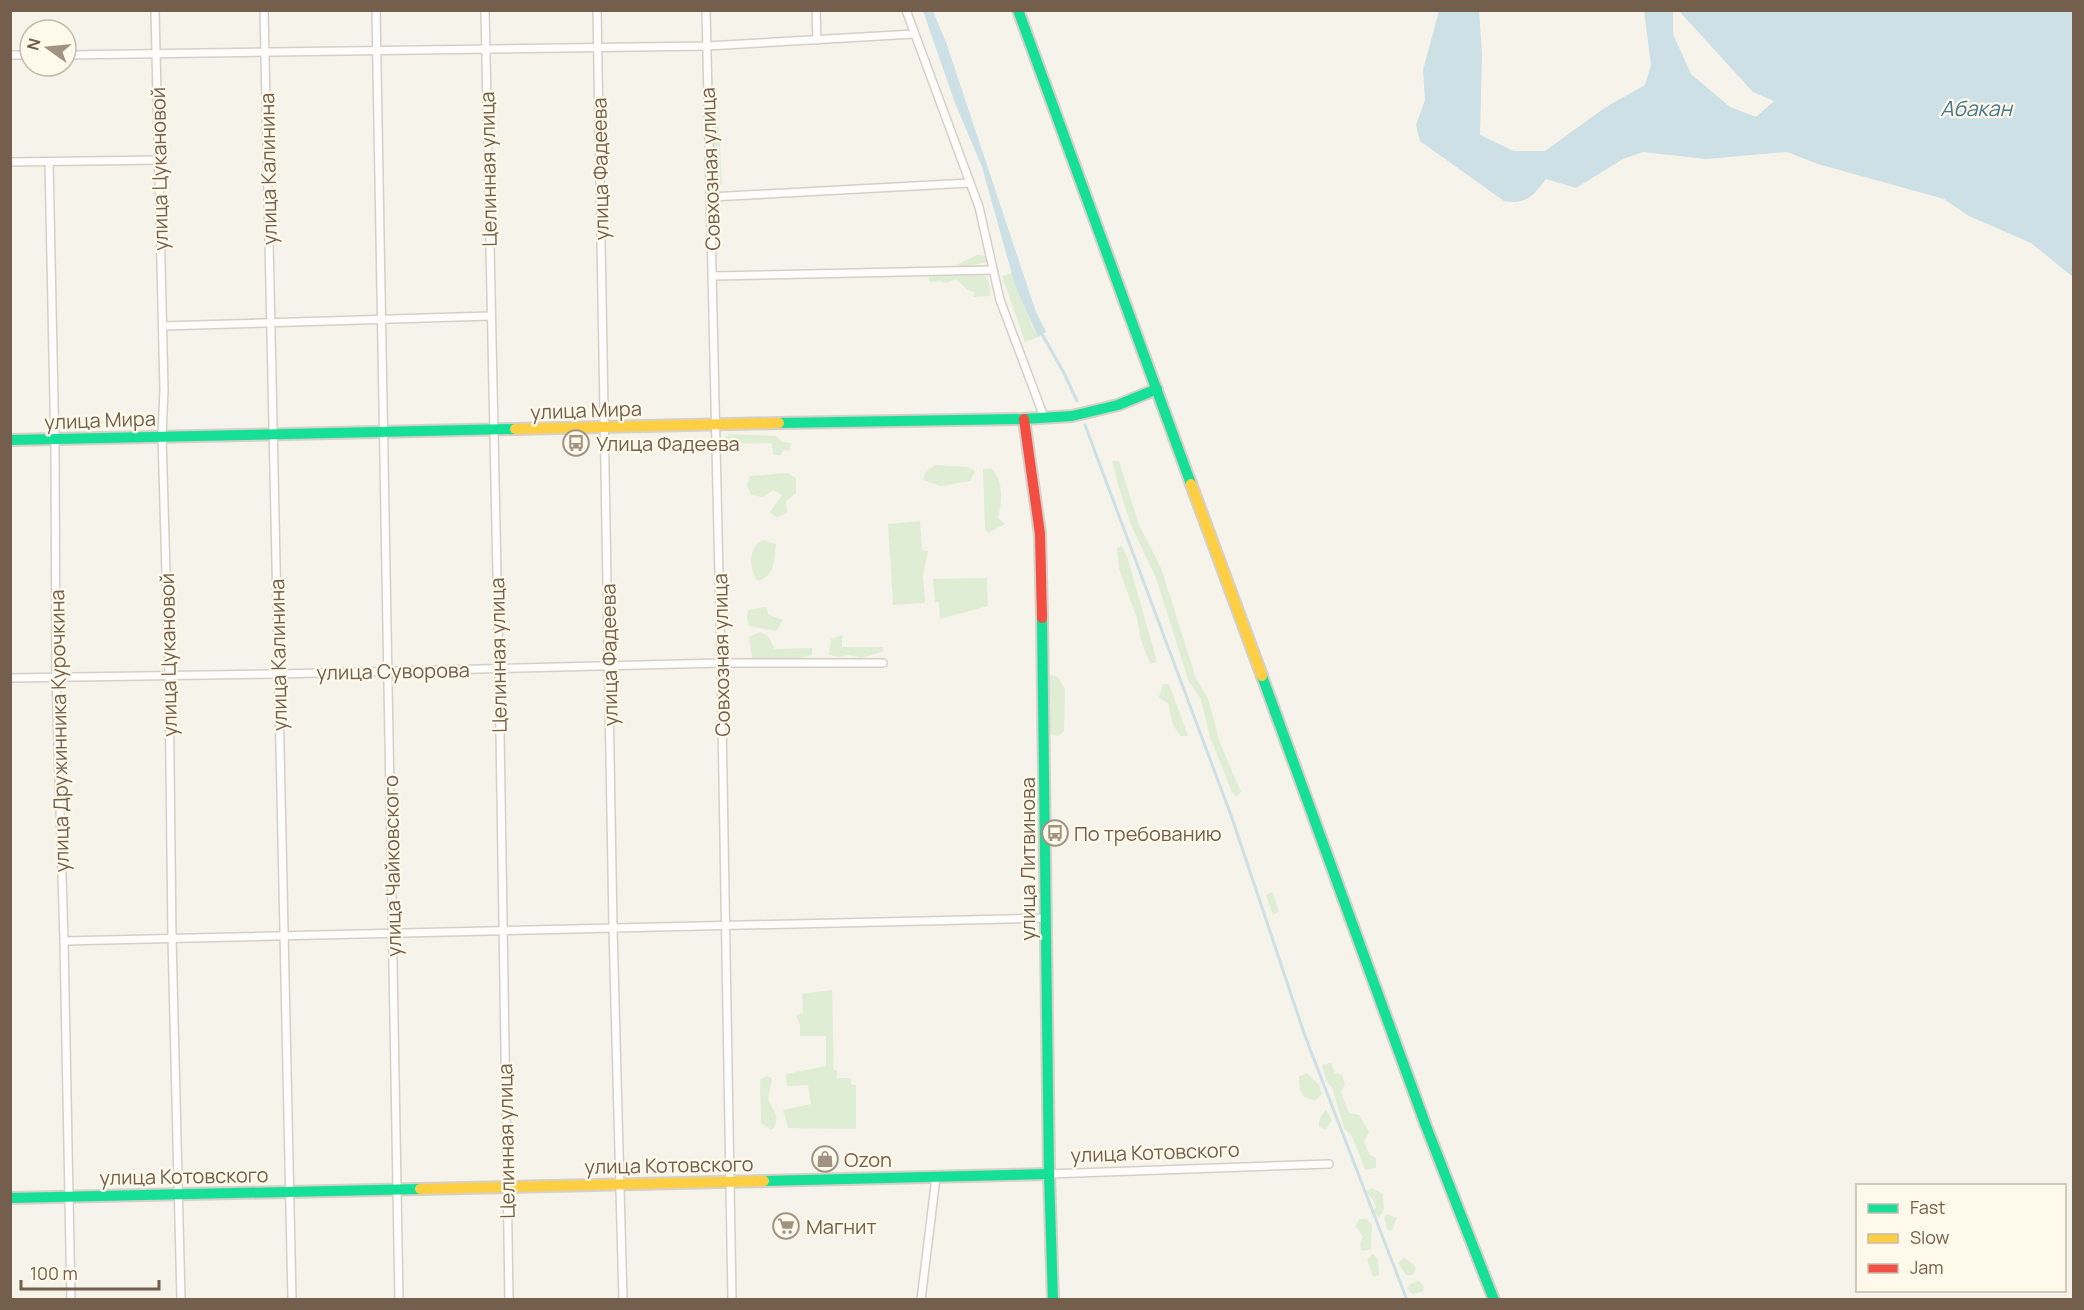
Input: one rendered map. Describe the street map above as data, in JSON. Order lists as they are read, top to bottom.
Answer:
{
  "streets": {
    "main road": ["улица Мира", "улица Литвинова", "улица Котовского"],
    "street": [
      "улица Цукановой",
      "улица Калинина",
      "Целинная улица",
      "улица Фадеева",
      "Совхозная улица",
      "улица Суворова",
      "улица Дружинника Курочкина",
      "улица Чайковского"
    ]
  },
  "crossings": [
    ["улица Цукановой", "улица Мира"],
    ["улица Цукановой", "улица Суворова"],
    ["улица Цукановой", "улица Котовского"],
    ["улица Калинина", "улица Мира"],
    ["улица Калинина", "улица Суворова"],
    ["улица Калинина", "улица Котовского"],
    ["Целинная улица", "улица Мира"],
    ["Целинная улица", "улица Суворова"],
    ["Целинная улица", "улица Котовского"],
    ["улица Фадеева", "улица Мира"],
    ["улица Фадеева", "улица Суворова"],
    ["улица Фадеева", "улица Котовского"],
    ["Совхозная улица", "улица Мира"],
    ["Совхозная улица", "улица Суворова"],
    ["Совхозная улица", "улица Котовского"],
    ["улица Мира", "улица Дружинника Курочкина"],
    ["улица Мира", "улица Литвинова"],
    ["улица Мира", "улица Чайковского"],
    ["улица Суворова", "улица Дружинника Курочкина"],
    ["улица Суворова", "улица Чайковского"],
    ["улица Дружинника Курочкина", "улица Котовского"],
    ["улица Литвинова", "улица Котовского"],
    ["улица Чайковского", "улица Котовского"]
  ],
  "water": ["Абакан"],
  "places": {
    "bus stop": ["Улица Фадеева", "По требованию"],
    "shop": ["Ozon"],
    "supermarket": ["Магнит"]
  },
  "legend": ["Fast", "Slow", "Jam"],
  "scale_bar": "100 m",
  "north": "left"
}
